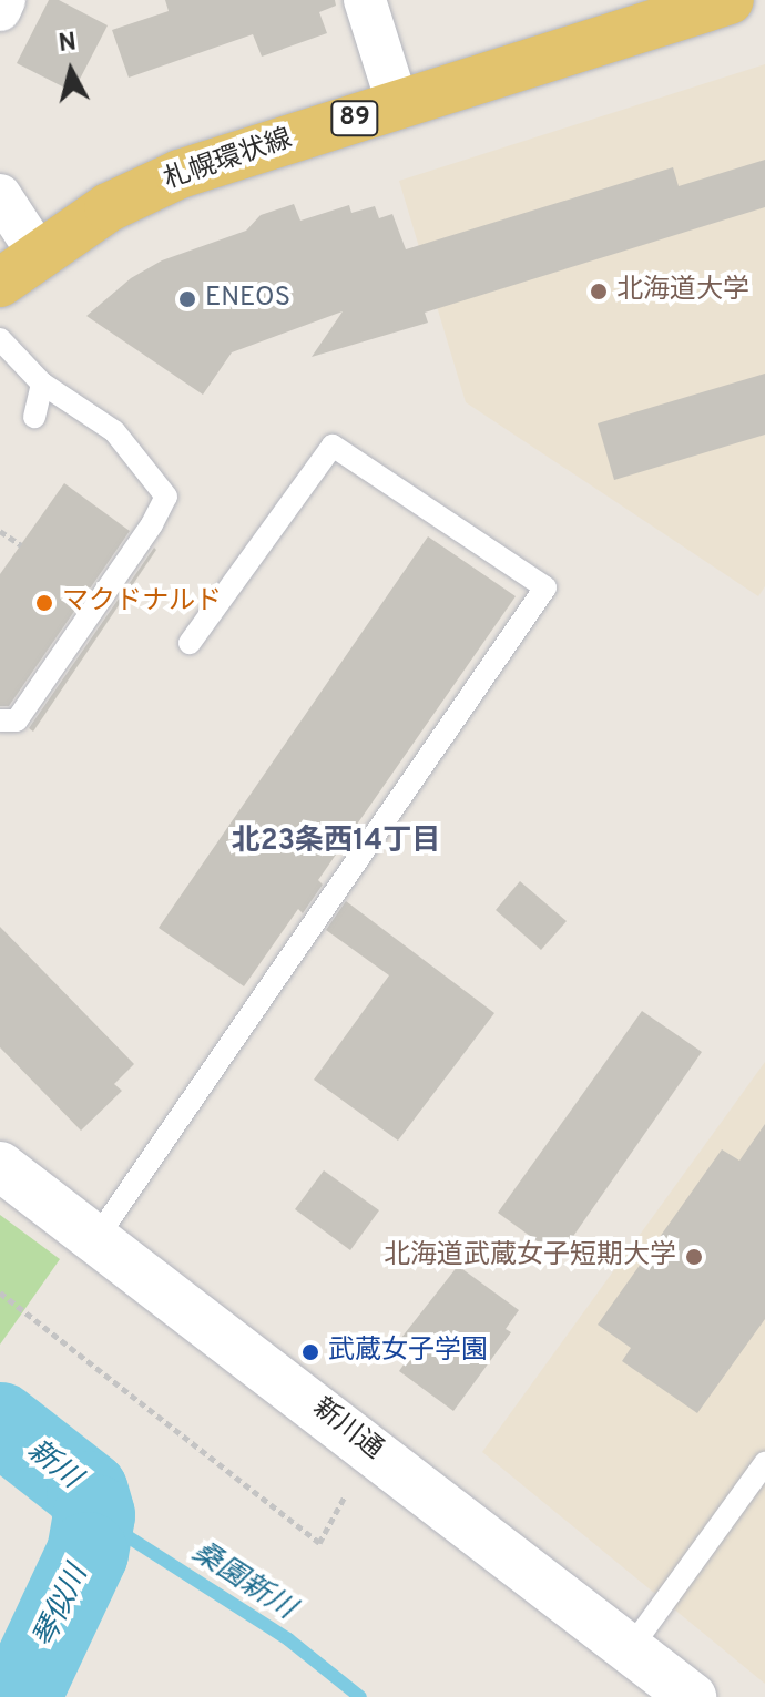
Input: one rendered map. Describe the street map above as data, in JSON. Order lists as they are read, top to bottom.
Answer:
{
  "streets": {
    "main road": ["89", "札幌環状線"],
    "street": ["新川通"]
  },
  "districts": ["北23条西14丁目"],
  "water": ["新川", "桑園新川", "琴似川"],
  "places": [
    "北海道大学",
    "ENEOS",
    "マクドナルド",
    "北海道武蔵女子短期大学",
    "武蔵女子学園"
  ],
  "north": "top"
}
